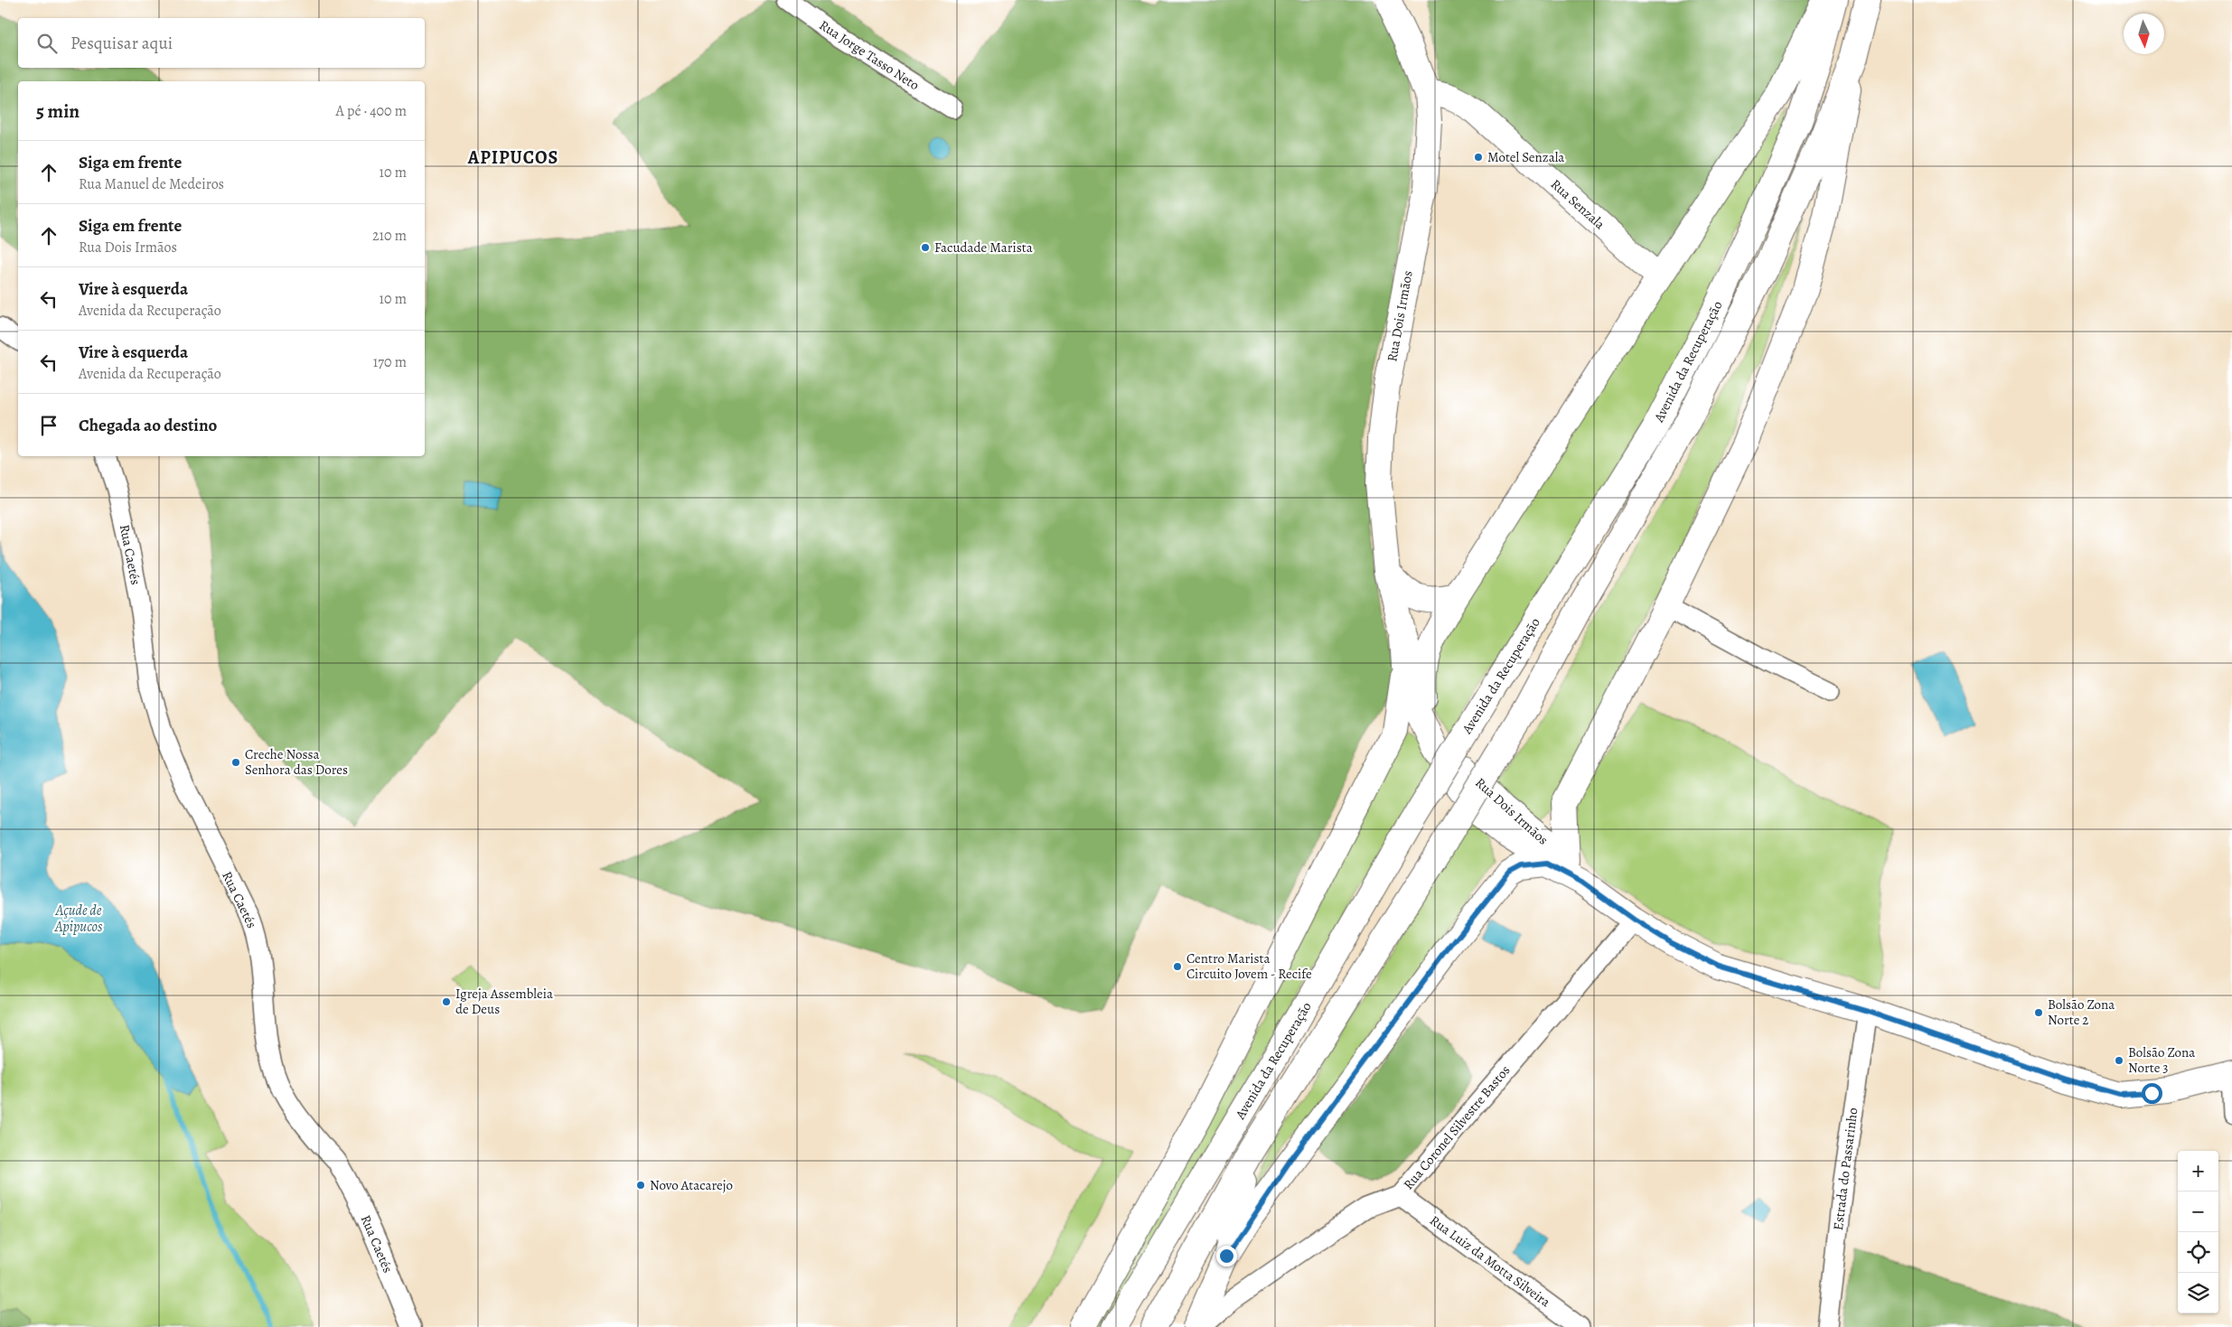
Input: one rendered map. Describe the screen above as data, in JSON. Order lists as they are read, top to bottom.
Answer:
{
  "streets": {
    "main road": ["Rua Senzala", "Rua Dois Irmãos", "Avenida da Recuperação"],
    "street": [
      "Rua Jorge Tasso Neto",
      "Rua Caetés",
      "Rua Coronel Silvestre Bastos",
      "Estrada do Passarinho",
      "Rua Luiz da Motta Silveira"
    ]
  },
  "crossings": [
    ["Rua Senzala", "Rua Dois Irmãos"],
    ["Rua Dois Irmãos", "Avenida da Recuperação"],
    ["Rua Dois Irmãos", "Rua Coronel Silvestre Bastos"],
    ["Rua Dois Irmãos", "Estrada do Passarinho"],
    ["Rua Coronel Silvestre Bastos", "Rua Luiz da Motta Silveira"]
  ],
  "districts": ["APIPUCOS"],
  "water": ["Açude de Apipucos"],
  "places": [
    "Motel Senzala",
    "Facudade Marista",
    "Creche Nossa Senhora das Dores",
    "Centro Marista Circuito Jovem - Recife",
    "Igreja Assembleia de Deus",
    "Bolsão Zona Norte 2",
    "Bolsão Zona Norte 3",
    "Novo Atacarejo"
  ],
  "north": "bottom",
  "page": {
    "search": "Pesquisar aqui",
    "heading": ["5 min", "A pé · 400 m"],
    "list": [
      ["Siga em frente", "Rua Manuel de Medeiros", "10 m"],
      ["Siga em frente", "Rua Dois Irmãos", "210 m"],
      ["Vire à esquerda", "Avenida da Recuperação", "10 m"],
      ["Vire à esquerda", "Avenida da Recuperação", "170 m"],
      "Chegada ao destino"
    ],
    "map_buttons": ["+", "−"]
  }
}
